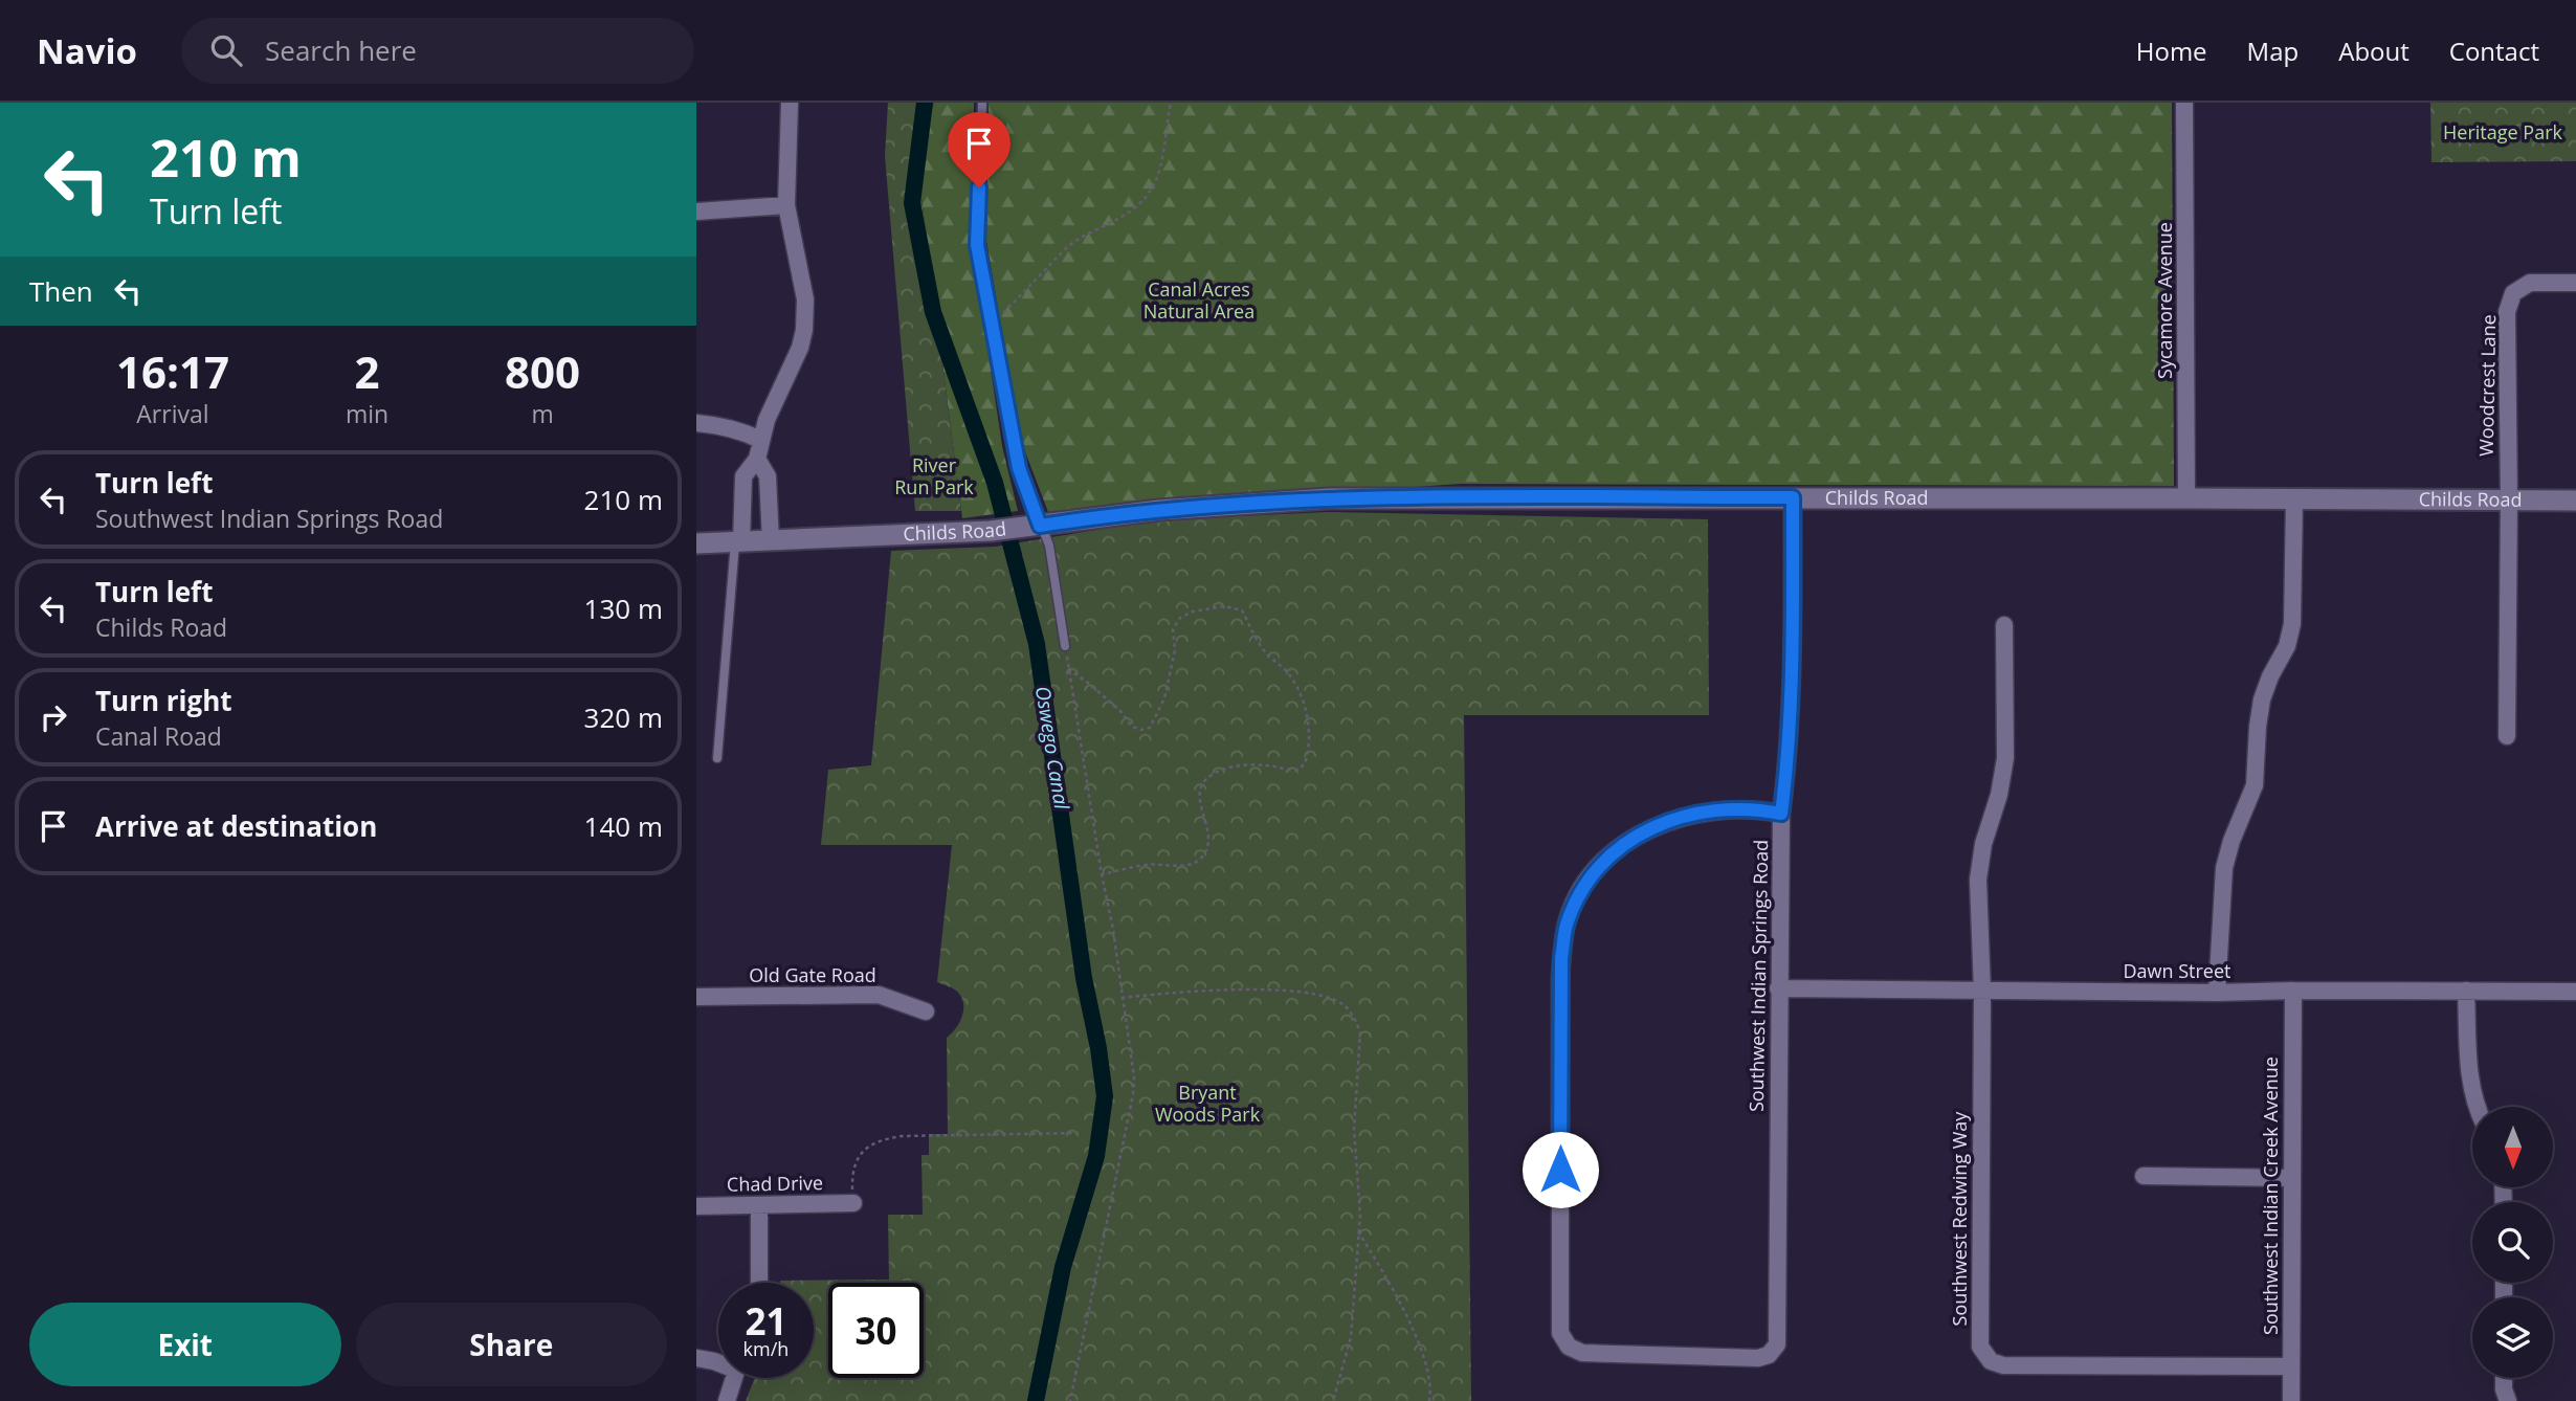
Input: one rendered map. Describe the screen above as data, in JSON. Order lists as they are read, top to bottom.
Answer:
{
  "streets": {
    "street": [
      "Sycamore Avenue",
      "Woodcrest Lane",
      "Childs Road",
      "Dawn Street",
      "Old Gate Road",
      "Southwest Indian Springs Road",
      "Chad Drive",
      "Southwest Indian Creek Avenue",
      "Southwest Redwing Way"
    ]
  },
  "crossings": [
    ["Sycamore Avenue", "Childs Road"],
    ["Woodcrest Lane", "Childs Road"],
    ["Childs Road", "Southwest Indian Springs Road"],
    ["Dawn Street", "Southwest Indian Springs Road"],
    ["Dawn Street", "Southwest Indian Creek Avenue"],
    ["Dawn Street", "Southwest Redwing Way"],
    ["Southwest Indian Creek Avenue", "Southwest Redwing Way"]
  ],
  "water": ["Oswego Canal"],
  "parks": [
    "Heritage Park",
    "Canal Acres Natural Area",
    "River Run Park",
    "Bryant Woods Park"
  ],
  "north": "bottom",
  "page": {
    "header": "Navio",
    "search": "Search here",
    "nav": [
      "Home",
      "Map",
      "About",
      "Contact"
    ],
    "turn": ["210 m", "Turn left"],
    "then": "Then",
    "eta": [
      "16:17",
      "Arrival",
      "2",
      "min",
      "800",
      "m"
    ],
    "list": [
      {
        "name": "Turn left",
        "note": "Southwest Indian Springs Road",
        "value": "210 m"
      },
      {
        "name": "Turn left",
        "note": "Childs Road",
        "value": "130 m"
      },
      {
        "name": "Turn right",
        "note": "Canal Road",
        "value": "320 m"
      },
      {
        "name": "Arrive at destination",
        "value": "140 m"
      }
    ],
    "speed": "21 km/h",
    "limit": "30",
    "buttons": ["Exit", "Share"]
  }
}
